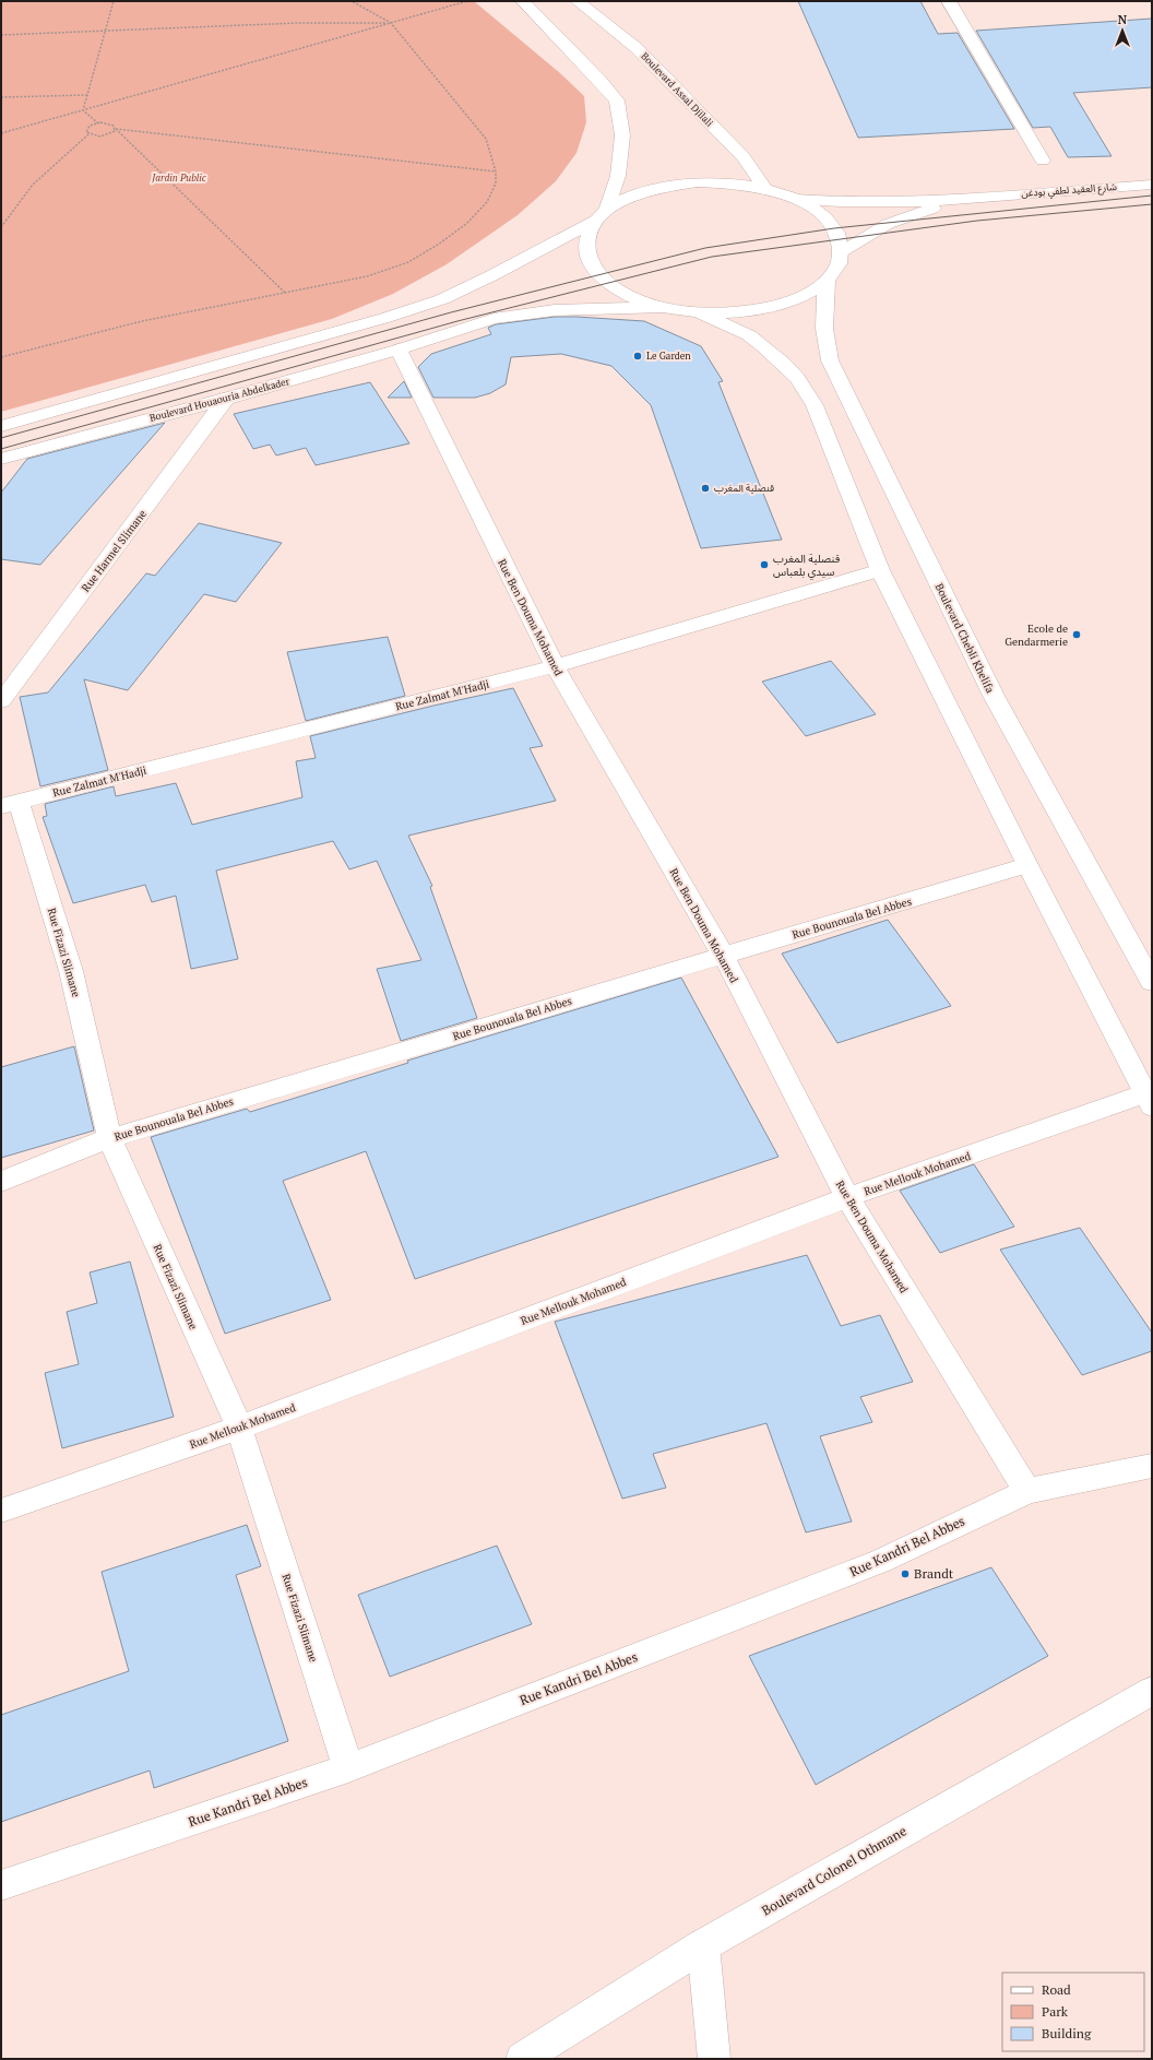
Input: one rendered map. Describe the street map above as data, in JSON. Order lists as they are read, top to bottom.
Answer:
{
  "streets": {
    "street": [
      "Boulevard Assal Djilali",
      "شارع العقيد لطفي بودغن",
      "Boulevard Houaouria Abdelkader",
      "Rue Harmel Slimane",
      "Rue Ben Douma Mohamed",
      "Boulevard Chebli Khelifa",
      "Rue Zalmat M'Hadji",
      "Rue Bounouala Bel Abbes",
      "Rue Fizazi Slimane",
      "Rue Mellouk Mohamed",
      "Rue Kandri Bel Abbes",
      "Boulevard Colonel Othmane"
    ]
  },
  "crossings": [
    ["Boulevard Houaouria Abdelkader", "Rue Harmel Slimane"],
    ["Boulevard Houaouria Abdelkader", "Rue Ben Douma Mohamed"],
    ["Rue Ben Douma Mohamed", "Rue Zalmat M'Hadji"],
    ["Rue Ben Douma Mohamed", "Rue Bounouala Bel Abbes"],
    ["Rue Ben Douma Mohamed", "Rue Mellouk Mohamed"],
    ["Rue Ben Douma Mohamed", "Rue Kandri Bel Abbes"],
    ["Rue Zalmat M'Hadji", "Rue Fizazi Slimane"],
    ["Rue Bounouala Bel Abbes", "Rue Fizazi Slimane"],
    ["Rue Fizazi Slimane", "Rue Mellouk Mohamed"],
    ["Rue Fizazi Slimane", "Rue Kandri Bel Abbes"]
  ],
  "parks": ["Jardin Public"],
  "places": [
    "Le Garden",
    "قنصلية المغرب",
    "قنصلية المغرب سيدي بلعباس",
    "Ecole de Gendarmerie",
    "Brandt"
  ],
  "legend": ["Road", "Park", "Building"],
  "north": "top"
}
